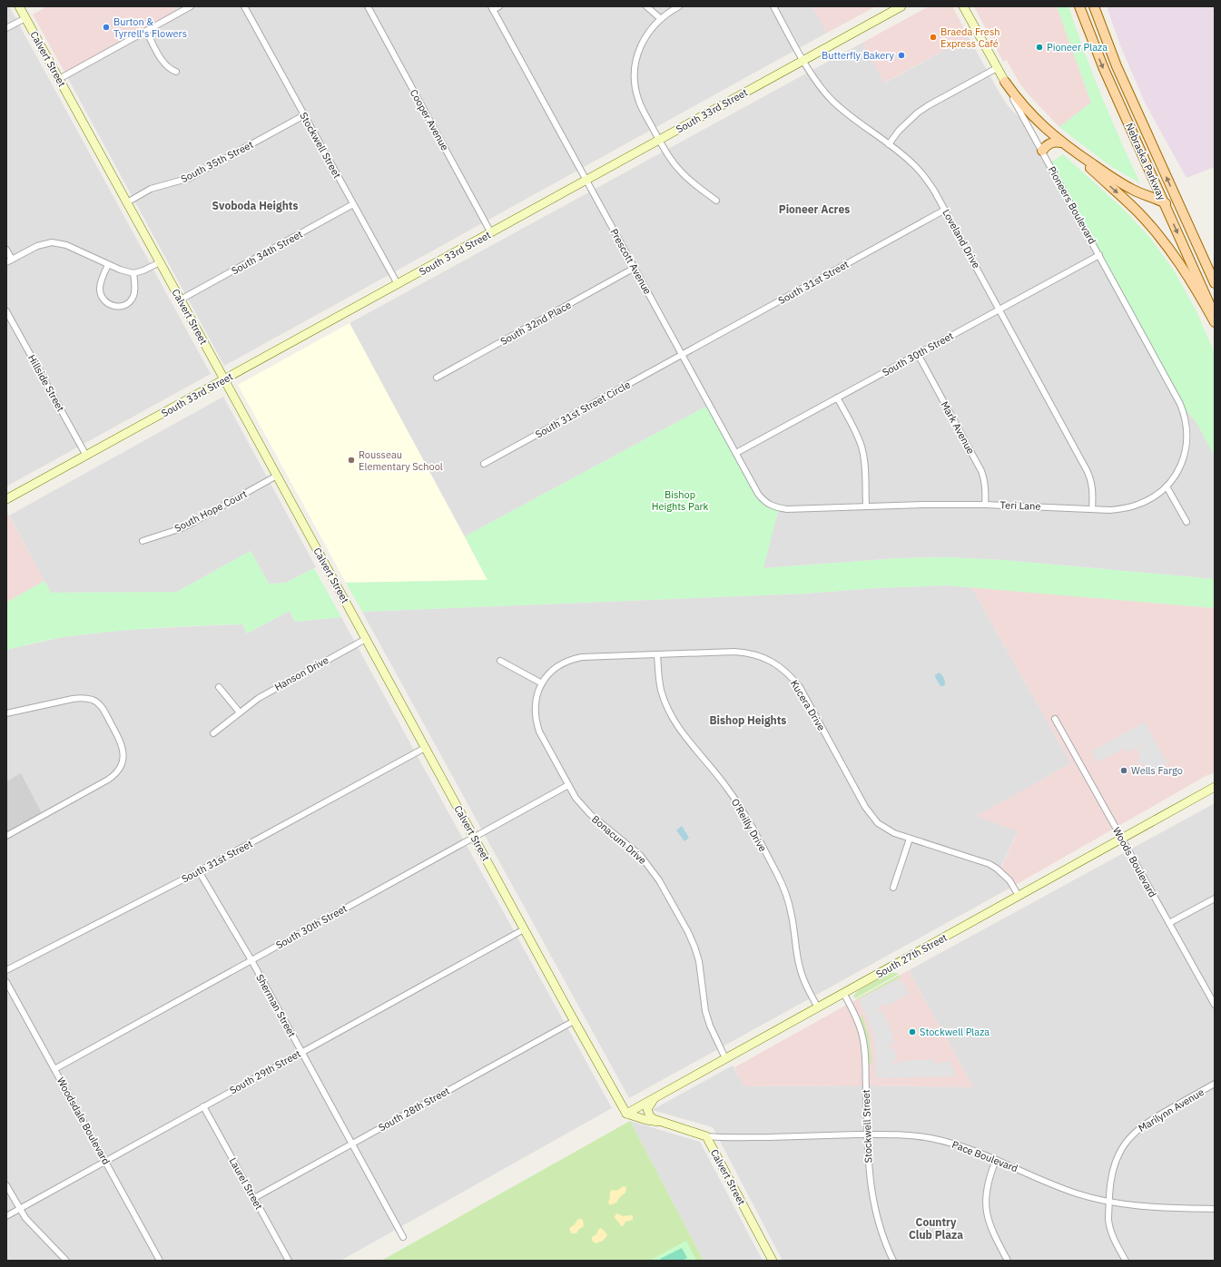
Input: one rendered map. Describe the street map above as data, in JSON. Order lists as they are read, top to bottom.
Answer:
{
  "streets": {
    "main road": [
      "Calvert Street",
      "South 33rd Street",
      "Nebraska Parkway",
      "Pioneers Boulevard",
      "South 27th Street"
    ],
    "street": [
      "Cooper Avenue",
      "Stockwell Street",
      "South 35th Street",
      "Loveland Drive",
      "South 34th Street",
      "Prescott Avenue",
      "South 31st Street",
      "South 32nd Place",
      "South 30th Street",
      "Hillside Street",
      "South 31st Street Circle",
      "Mark Avenue",
      "Teri Lane",
      "South Hope Court",
      "Hanson Drive",
      "Kucera Drive",
      "O'Reilly Drive",
      "Bonacum Drive",
      "Woods Boulevard",
      "Sherman Street",
      "South 29th Street",
      "South 28th Street",
      "Marilynn Avenue",
      "Woodsdale Boulevard",
      "Pace Boulevard",
      "Laurel Street"
    ]
  },
  "crossings": [
    ["Calvert Street", "South 33rd Street"],
    ["Calvert Street", "South 35th Street"],
    ["Calvert Street", "South 34th Street"],
    ["Calvert Street", "South 31st Street"],
    ["Calvert Street", "South 30th Street"],
    ["Calvert Street", "South Hope Court"],
    ["Calvert Street", "Hanson Drive"],
    ["Calvert Street", "South 27th Street"],
    ["Calvert Street", "South 29th Street"],
    ["Calvert Street", "South 28th Street"],
    ["Calvert Street", "Pace Boulevard"],
    ["South 33rd Street", "Cooper Avenue"],
    ["South 33rd Street", "Stockwell Street"],
    ["South 33rd Street", "Loveland Drive"],
    ["South 33rd Street", "Prescott Avenue"],
    ["South 33rd Street", "Hillside Street"],
    ["Stockwell Street", "South 35th Street"],
    ["Stockwell Street", "South 34th Street"],
    ["Stockwell Street", "South 27th Street"],
    ["Stockwell Street", "Pace Boulevard"],
    ["Pioneers Boulevard", "South 30th Street"],
    ["Pioneers Boulevard", "Teri Lane"],
    ["Loveland Drive", "South 31st Street"],
    ["Loveland Drive", "South 30th Street"],
    ["Loveland Drive", "Teri Lane"],
    ["Prescott Avenue", "South 31st Street"],
    ["Prescott Avenue", "South 32nd Place"],
    ["Prescott Avenue", "South 30th Street"],
    ["Prescott Avenue", "South 31st Street Circle"],
    ["Prescott Avenue", "Teri Lane"],
    ["South 31st Street", "South 31st Street Circle"],
    ["South 31st Street", "Sherman Street"],
    ["South 30th Street", "Mark Avenue"],
    ["South 30th Street", "Bonacum Drive"],
    ["South 30th Street", "Sherman Street"],
    ["South 30th Street", "Woodsdale Boulevard"],
    ["Mark Avenue", "Teri Lane"],
    ["Kucera Drive", "O'Reilly Drive"],
    ["Kucera Drive", "Bonacum Drive"],
    ["Kucera Drive", "South 27th Street"],
    ["O'Reilly Drive", "South 27th Street"],
    ["Bonacum Drive", "South 27th Street"],
    ["Woods Boulevard", "South 27th Street"],
    ["Sherman Street", "South 29th Street"],
    ["Sherman Street", "South 28th Street"],
    ["South 29th Street", "Woodsdale Boulevard"],
    ["South 29th Street", "Laurel Street"],
    ["South 28th Street", "Laurel Street"],
    ["Marilynn Avenue", "Pace Boulevard"]
  ],
  "districts": [
    "Svoboda Heights",
    "Pioneer Acres",
    "Bishop Heights",
    "Country Club Plaza"
  ],
  "parks": ["Bishop Heights Park"],
  "places": [
    "Burton & Tyrrell's Flowers",
    "Braeda Fresh Express Café",
    "Pioneer Plaza",
    "Butterfly Bakery",
    "Rousseau Elementary School",
    "Wells Fargo",
    "Stockwell Plaza"
  ]
}
